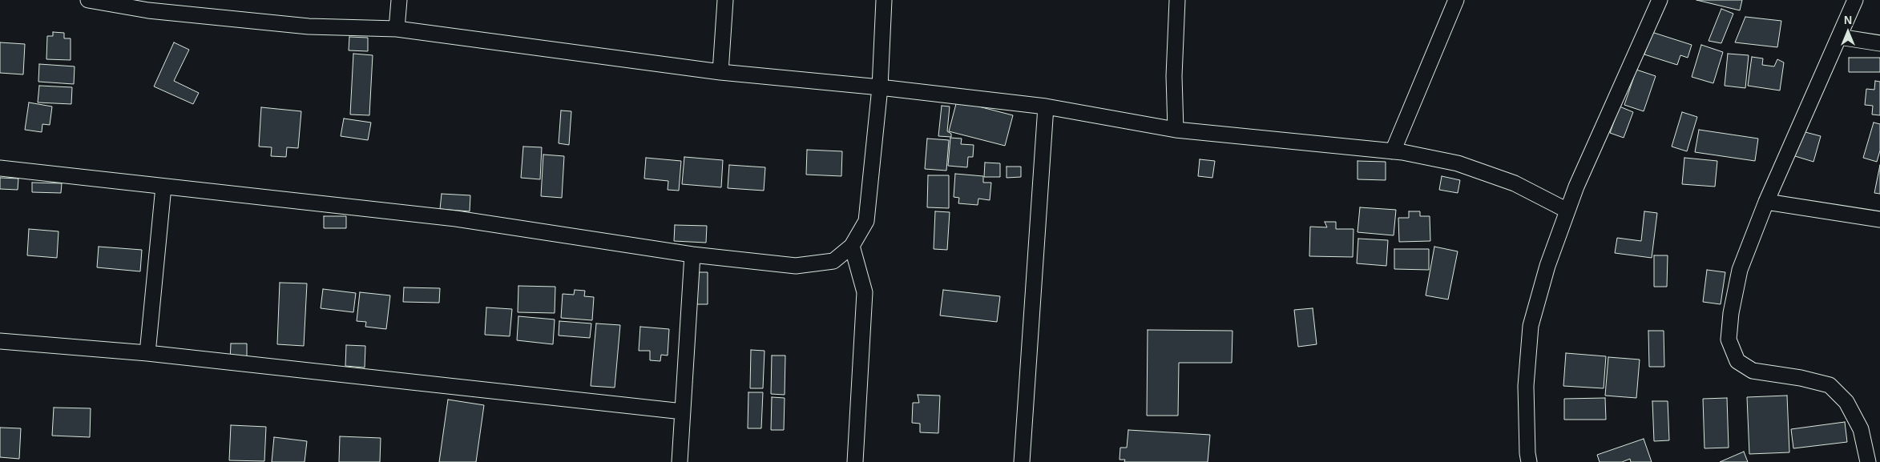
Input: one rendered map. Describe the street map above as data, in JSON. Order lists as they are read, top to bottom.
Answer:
{
  "north": "top"
}
